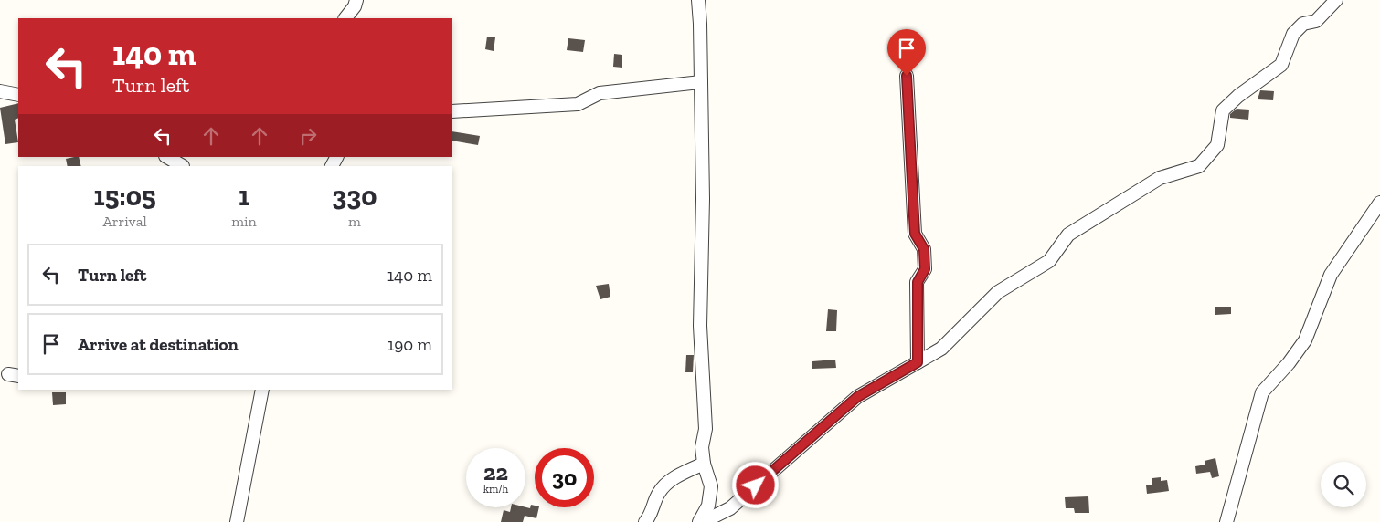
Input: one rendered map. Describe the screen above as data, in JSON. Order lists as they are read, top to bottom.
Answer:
{
  "page": {
    "turn": ["140 m", "Turn left"],
    "eta": [
      "15:05",
      "Arrival",
      "1",
      "min",
      "330",
      "m"
    ],
    "list": [
      {
        "name": "Turn left",
        "value": "140 m"
      },
      {
        "name": "Arrive at destination",
        "value": "190 m"
      }
    ],
    "speed": "22 km/h",
    "limit": "30"
  }
}
